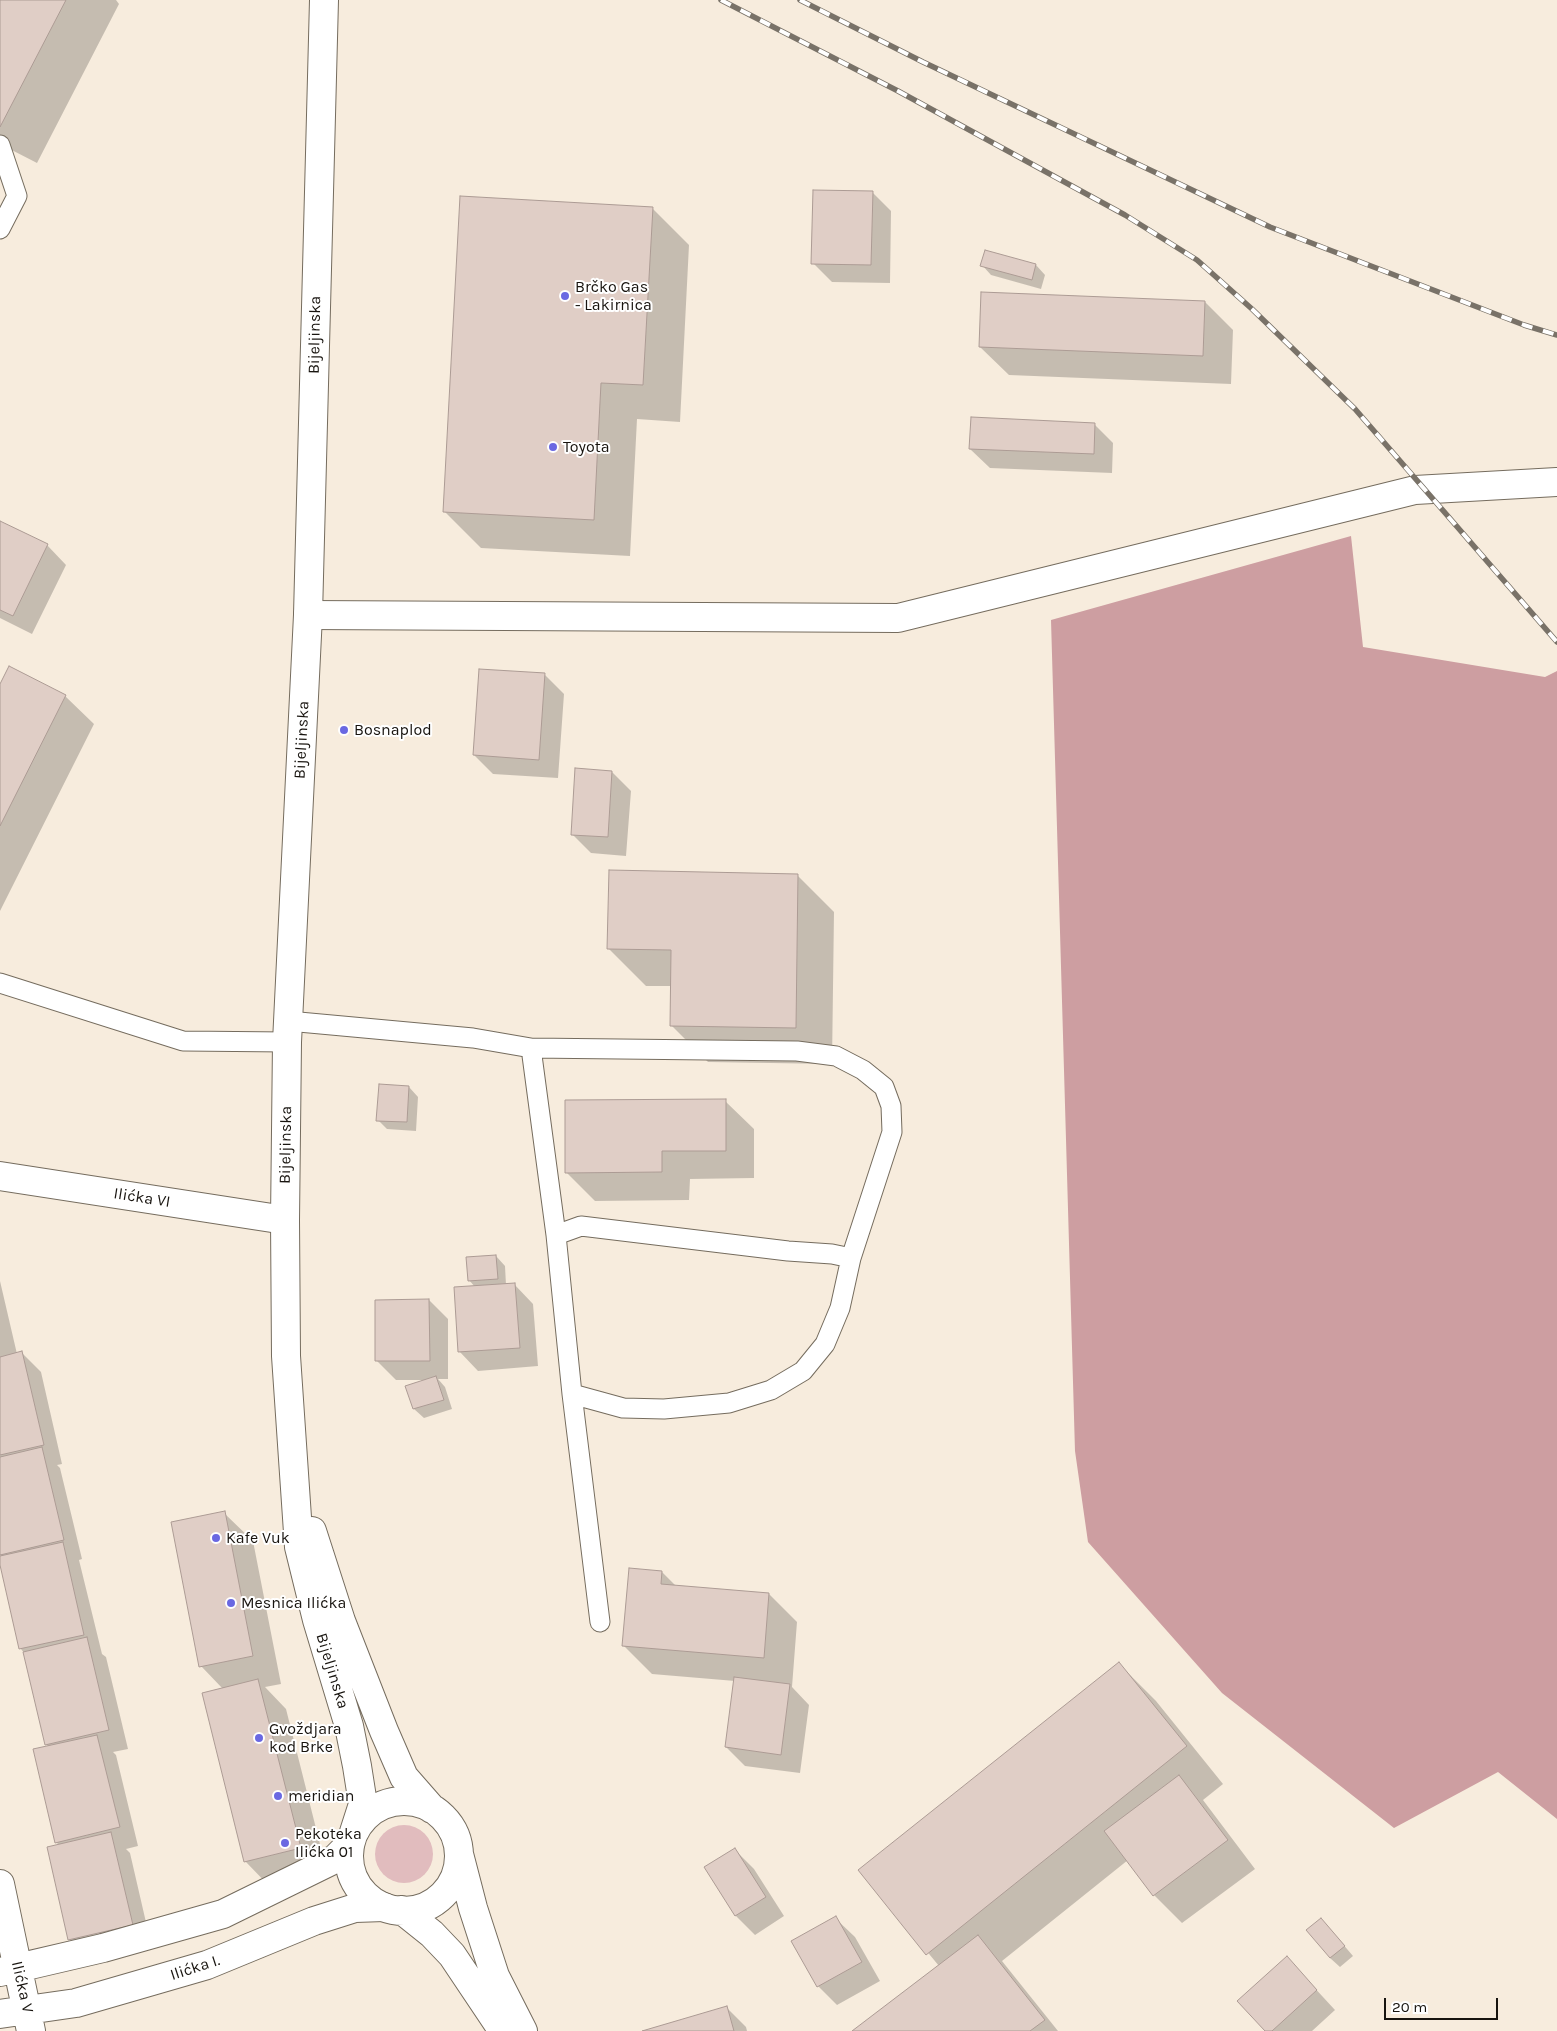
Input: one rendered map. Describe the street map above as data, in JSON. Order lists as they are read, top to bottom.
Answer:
{
  "streets": {
    "main road": [
      "Bijeljinska",
      "Ilićka VI",
      "Ilićka I.",
      "Ilićka V"
    ]
  },
  "crossings": [
    ["Bijeljinska", "Ilićka VI"],
    ["Bijeljinska", "Ilićka I."],
    ["Ilićka I.", "Ilićka V"]
  ],
  "places": [
    "Brčko Gas - Lakirnica",
    "Toyota",
    "Bosnaplod",
    "Kafe Vuk",
    "Mesnica Ilićka",
    "Gvoždjara kod Brke",
    "meridian",
    "Pekoteka Ilićka 01"
  ],
  "scale_bar": "20 m"
}
